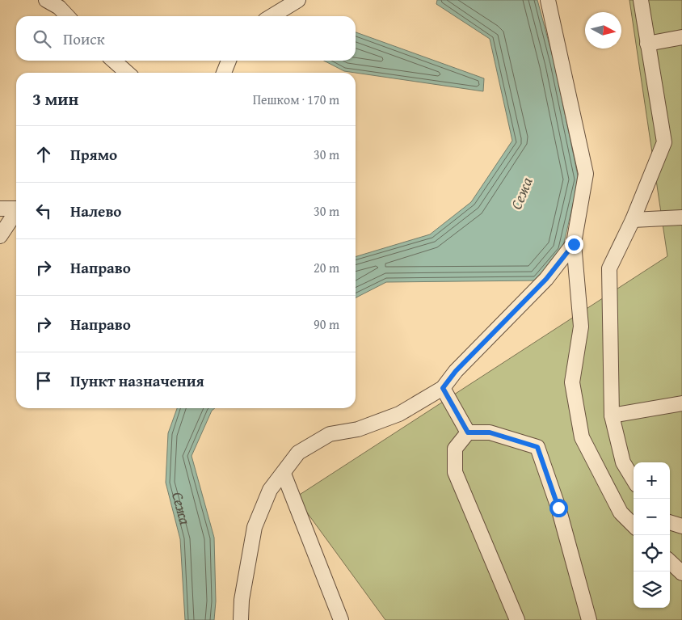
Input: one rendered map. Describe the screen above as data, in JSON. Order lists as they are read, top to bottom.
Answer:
{
  "water": ["Сежа"],
  "north": "right",
  "page": {
    "search": "Поиск",
    "heading": ["3 мин", "Пешком · 170 m"],
    "list": [
      ["Прямо", "30 m"],
      ["Налево", "30 m"],
      ["Направо", "20 m"],
      ["Направо", "90 m"],
      "Пункт назначения"
    ],
    "map_buttons": ["+", "−"]
  }
}
